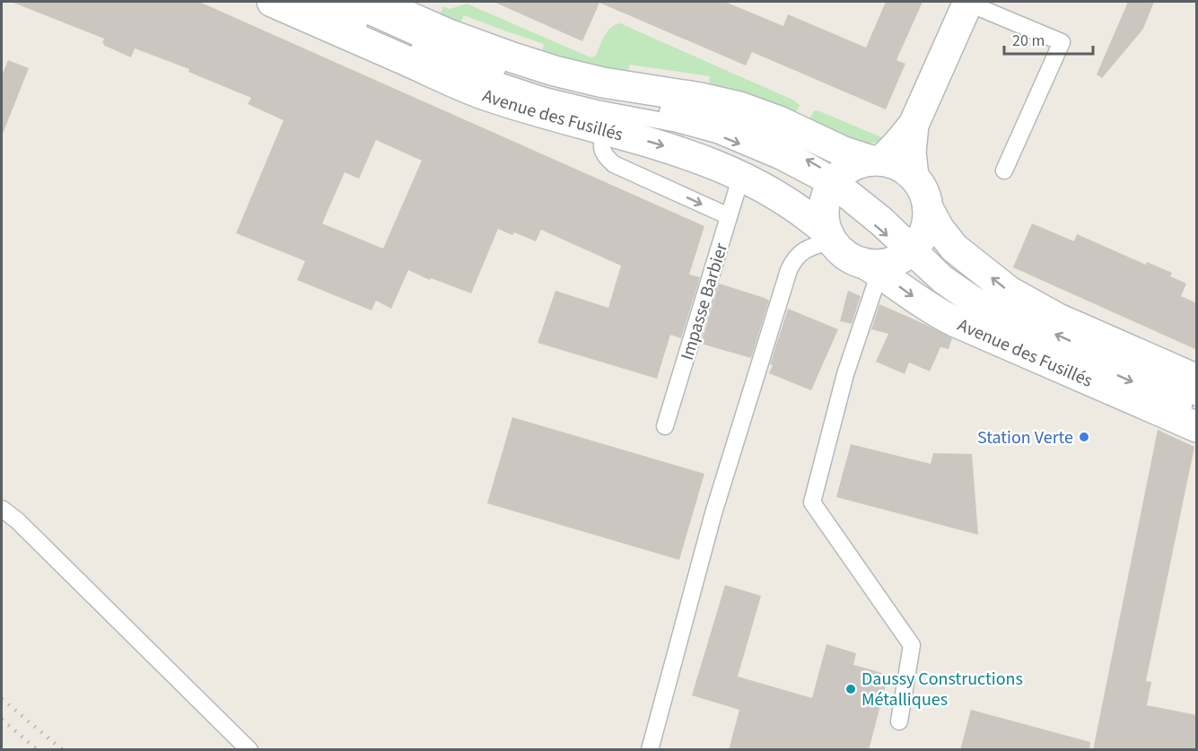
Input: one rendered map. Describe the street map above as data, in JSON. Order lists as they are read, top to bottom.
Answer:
{
  "streets": {
    "main road": ["Avenue des Fusillés"],
    "lane": ["Impasse Barbier"]
  },
  "crossings": [
    ["Avenue des Fusillés", "Impasse Barbier"]
  ],
  "places": ["Station Verte", "Daussy Constructions Métalliques"],
  "scale_bar": "20 m"
}
